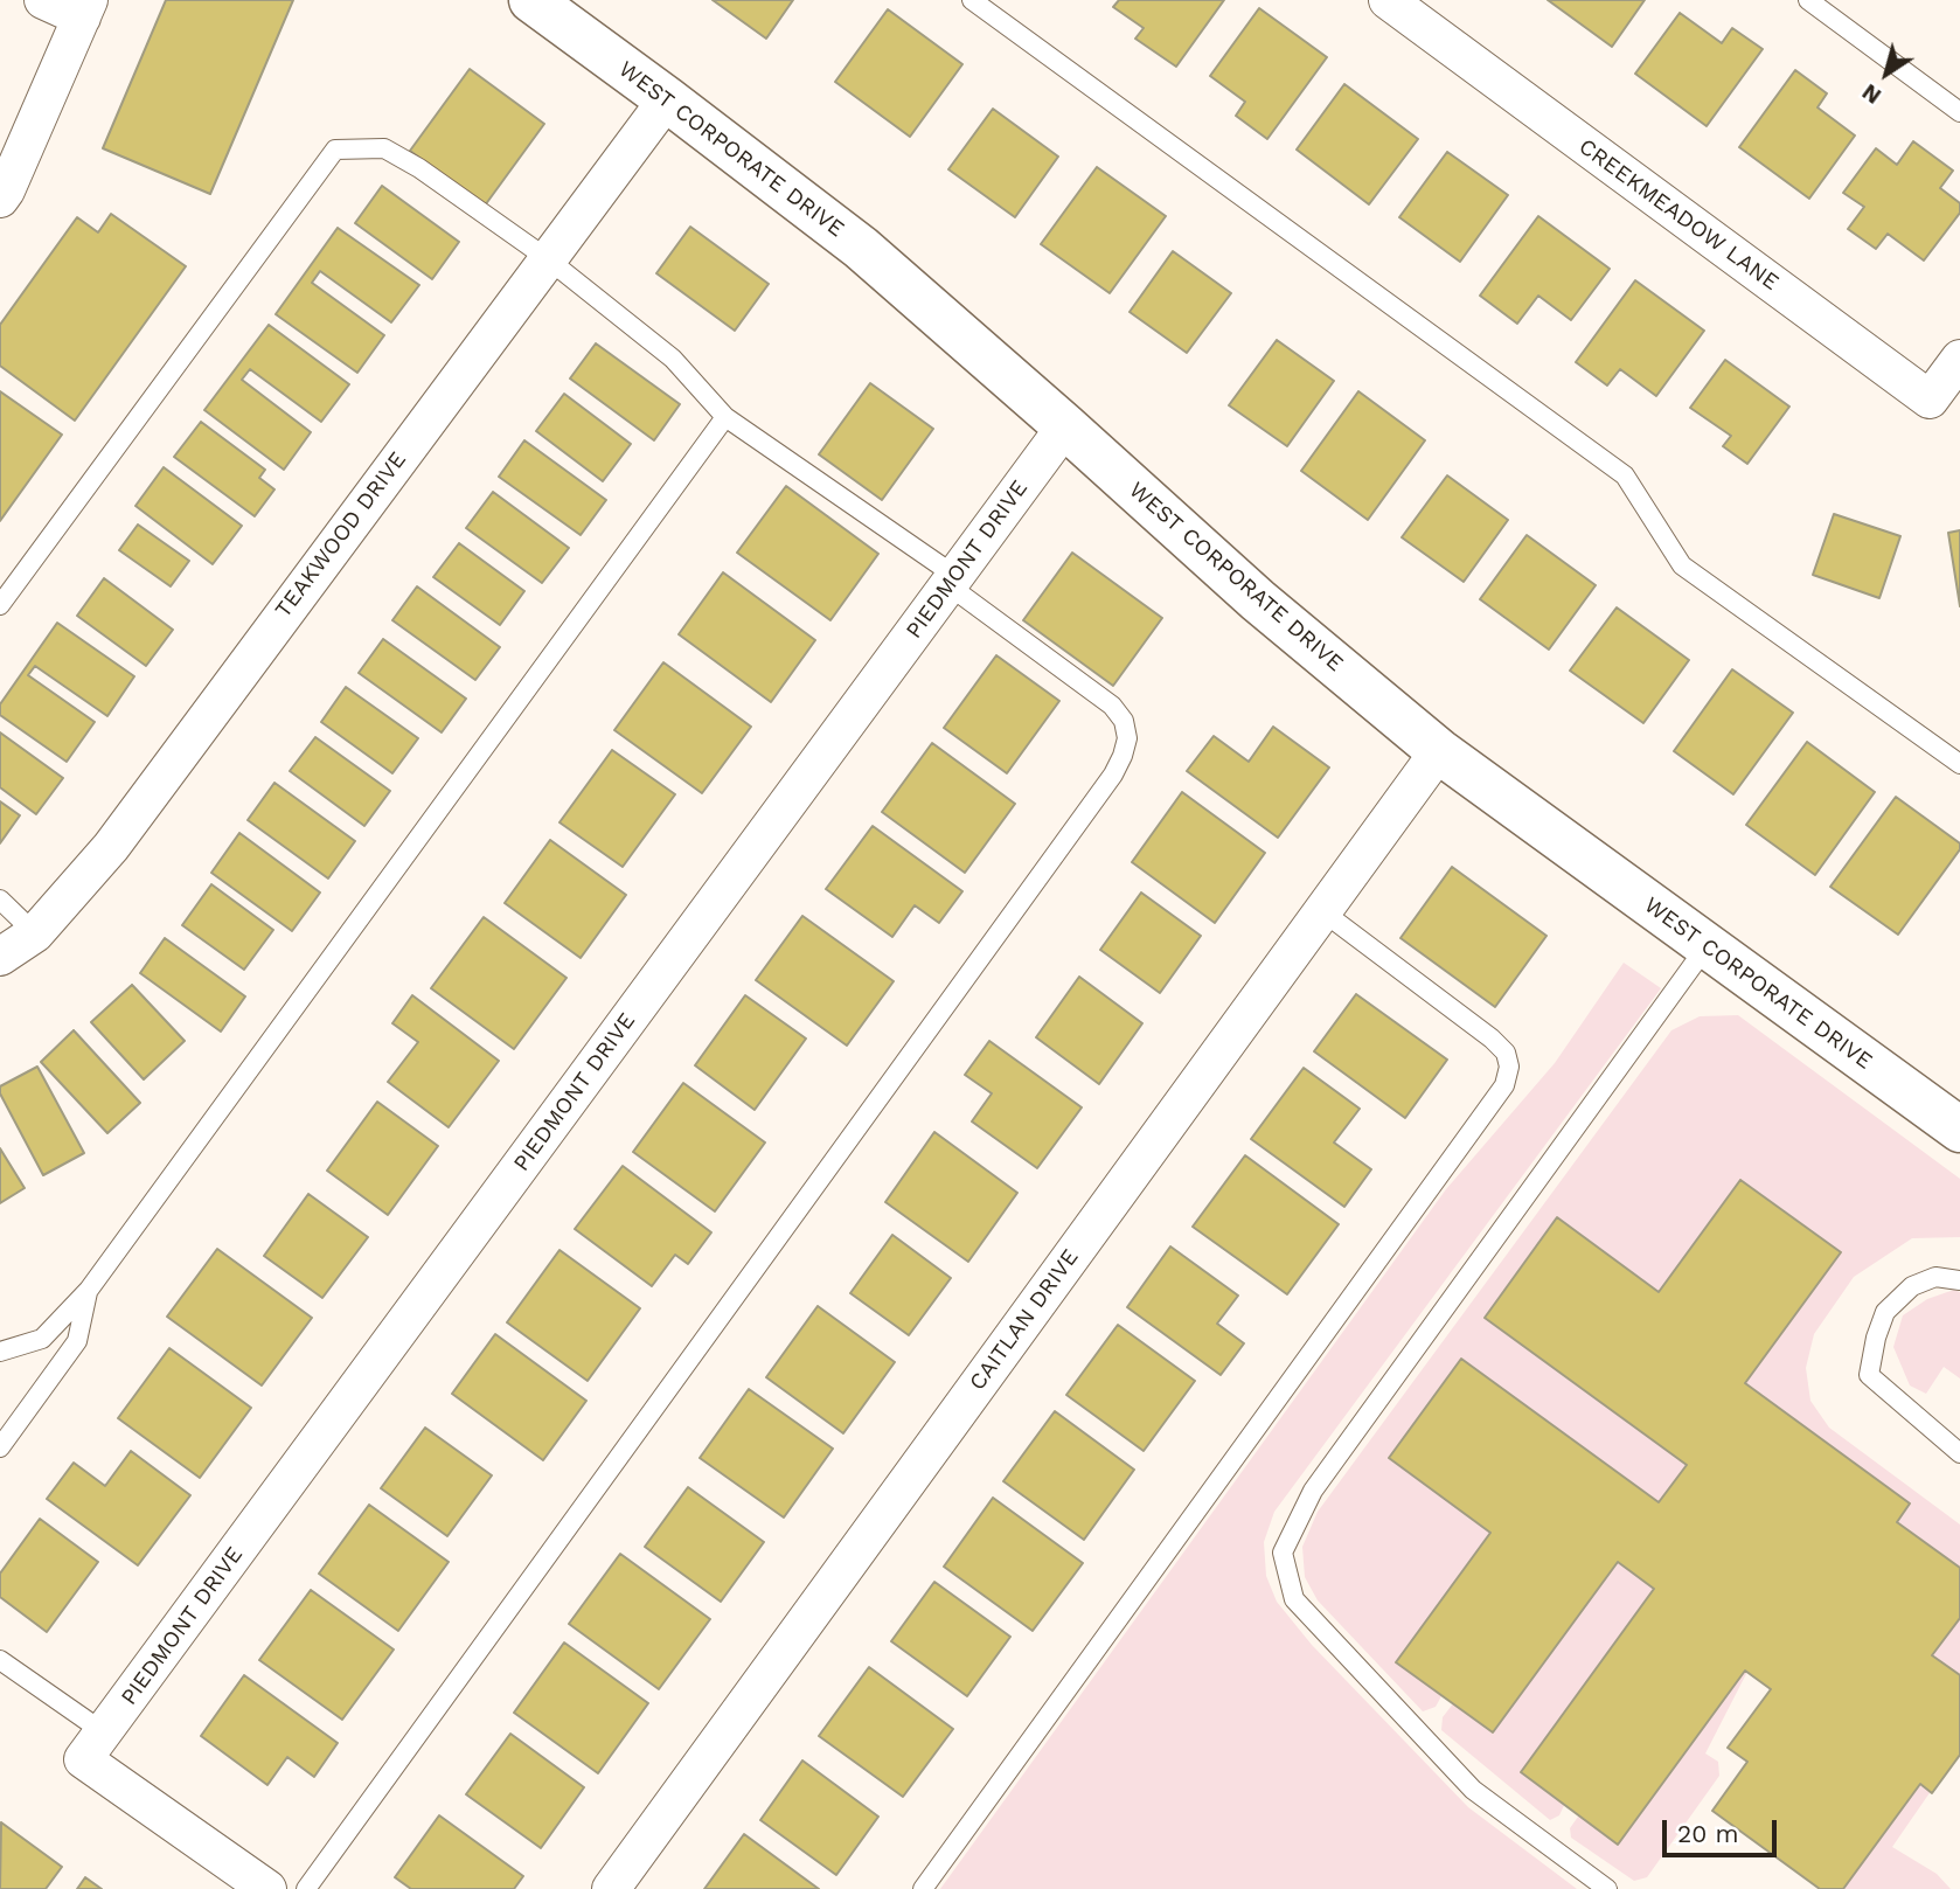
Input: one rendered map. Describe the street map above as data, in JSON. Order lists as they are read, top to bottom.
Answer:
{
  "streets": {
    "street": [
      "WEST CORPORATE DRIVE",
      "CREEKMEADOW LANE",
      "TEAKWOOD DRIVE",
      "PIEDMONT DRIVE",
      "CAITLAN DRIVE"
    ]
  },
  "crossings": [
    ["WEST CORPORATE DRIVE", "TEAKWOOD DRIVE"],
    ["WEST CORPORATE DRIVE", "PIEDMONT DRIVE"],
    ["WEST CORPORATE DRIVE", "CAITLAN DRIVE"]
  ],
  "scale_bar": "20 m",
  "north": "bottom left"
}
